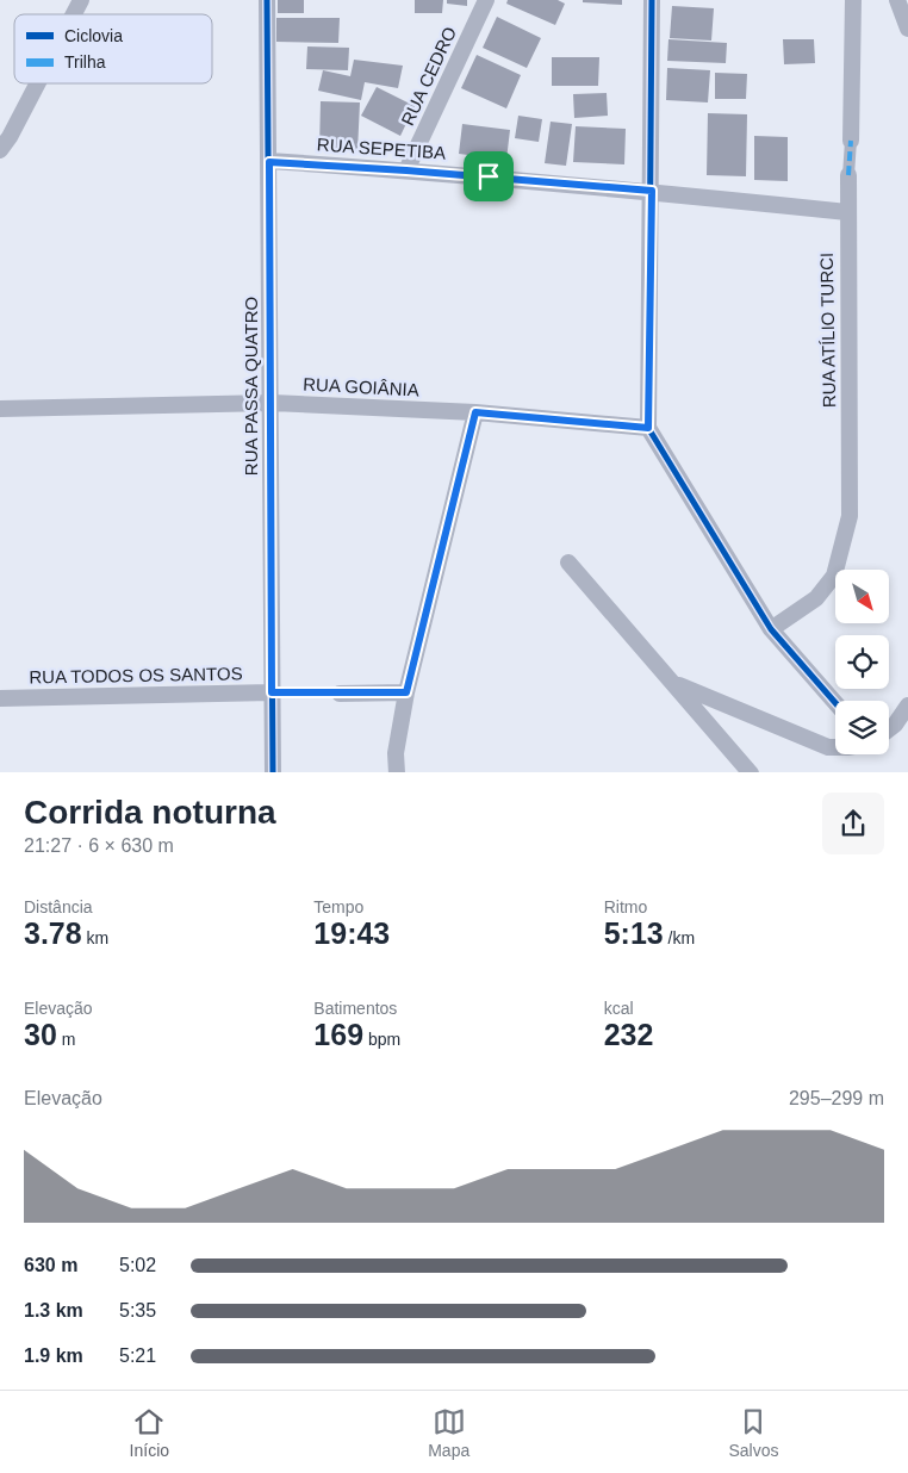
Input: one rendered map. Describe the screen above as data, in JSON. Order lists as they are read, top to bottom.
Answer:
{
  "streets": {
    "street": [
      "RUA CEDRO",
      "RUA SEPETIBA",
      "RUA ATÍLIO TURCI",
      "RUA PASSA QUATRO",
      "RUA GOIÂNIA",
      "RUA TODOS OS SANTOS"
    ]
  },
  "crossings": [
    ["RUA CEDRO", "RUA SEPETIBA"],
    ["RUA SEPETIBA", "RUA ATÍLIO TURCI"],
    ["RUA SEPETIBA", "RUA PASSA QUATRO"],
    ["RUA PASSA QUATRO", "RUA GOIÂNIA"],
    ["RUA PASSA QUATRO", "RUA TODOS OS SANTOS"]
  ],
  "legend": ["Ciclovia", "Trilha"],
  "north": "bottom right",
  "page": {
    "heading": ["Corrida noturna", "21:27 · 6 × 630 m"],
    "stats": [
      ["Distância", "3.78 km"],
      ["Tempo", "19:43"],
      ["Ritmo", "5:13 /km"],
      ["Elevação", "30 m"],
      ["Batimentos", "169 bpm"],
      ["kcal", "232"]
    ],
    "chart": ["Elevação", "295–299 m"],
    "list": [
      {
        "name": "630 m",
        "note": "5:02"
      },
      {
        "name": "1.3 km",
        "note": "5:35"
      },
      {
        "name": "1.9 km",
        "note": "5:21"
      }
    ],
    "tabs": ["Início", "Mapa", "Salvos"]
  }
}
